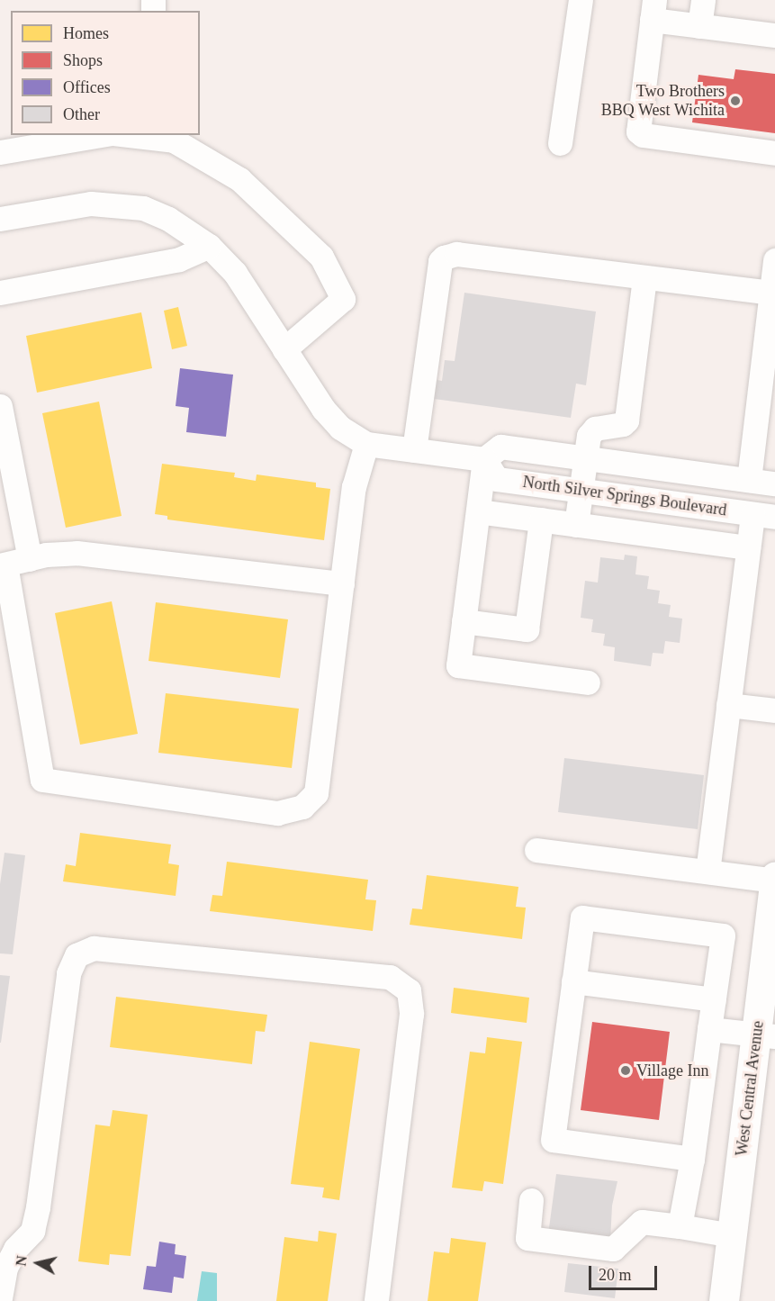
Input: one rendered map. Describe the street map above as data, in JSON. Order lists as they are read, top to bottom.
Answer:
{
  "streets": {
    "main road": ["West Central Avenue"],
    "street": ["North Silver Springs Boulevard"]
  },
  "places": ["Two Brothers BBQ West Wichita", "Village Inn"],
  "legend": [
    "Homes",
    "Shops",
    "Offices",
    "Other"
  ],
  "scale_bar": "20 m",
  "north": "left"
}
